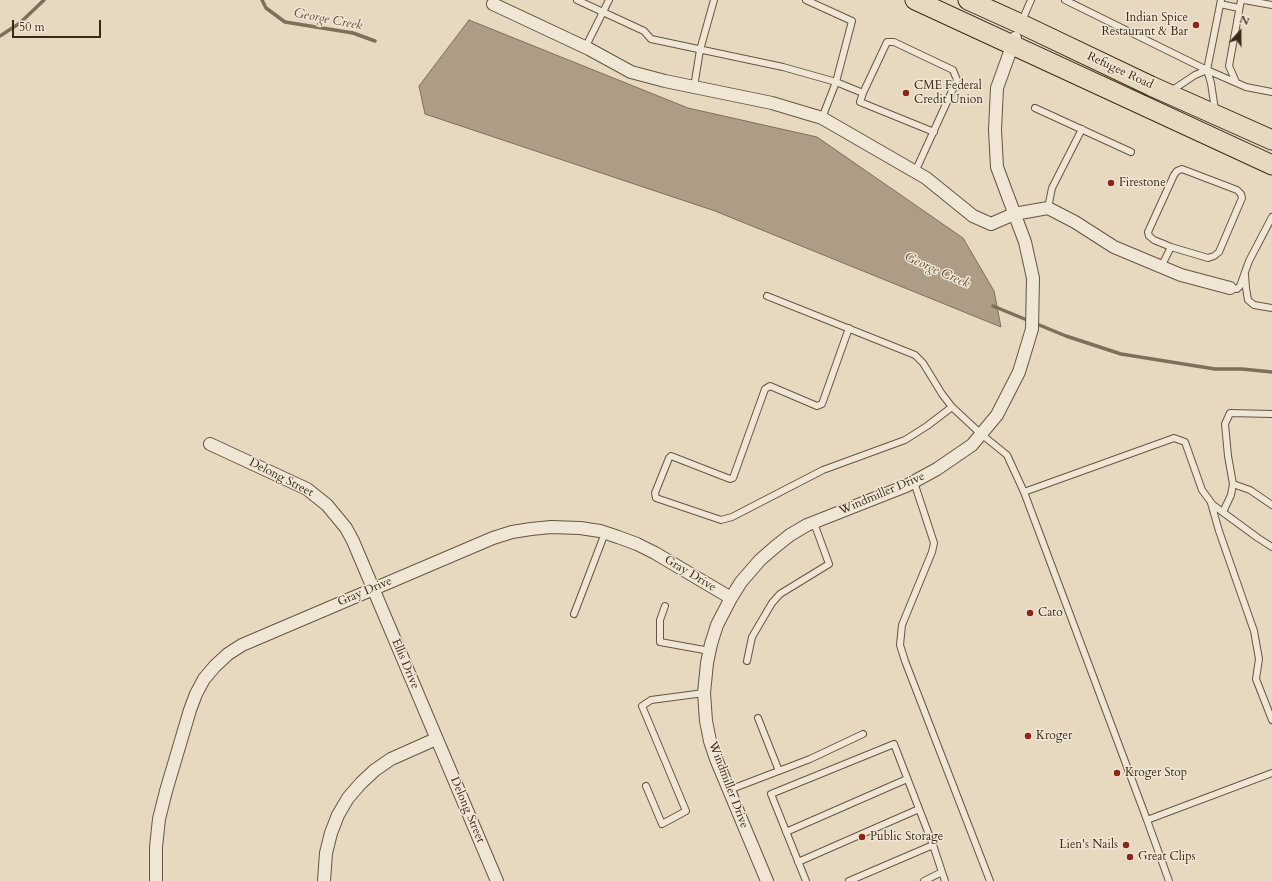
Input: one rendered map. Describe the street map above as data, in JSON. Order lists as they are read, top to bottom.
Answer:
{
  "streets": {
    "main road": ["Refugee Road"],
    "street": [
      "Delong Street",
      "Windmiller Drive",
      "Gray Drive",
      "Ellis Drive"
    ]
  },
  "crossings": [
    ["Refugee Road", "Windmiller Drive"],
    ["Delong Street", "Gray Drive"],
    ["Delong Street", "Ellis Drive"],
    ["Windmiller Drive", "Gray Drive"],
    ["Gray Drive", "Ellis Drive"]
  ],
  "water": ["George Creek"],
  "places": [
    "Indian Spice Restaurant & Bar",
    "CME Federal Credit Union",
    "Firestone",
    "Cato",
    "Kroger",
    "Kroger Stop",
    "Public Storage",
    "Lien's Nails",
    "Great Clips"
  ],
  "scale_bar": "50 m",
  "north": "top"
}
